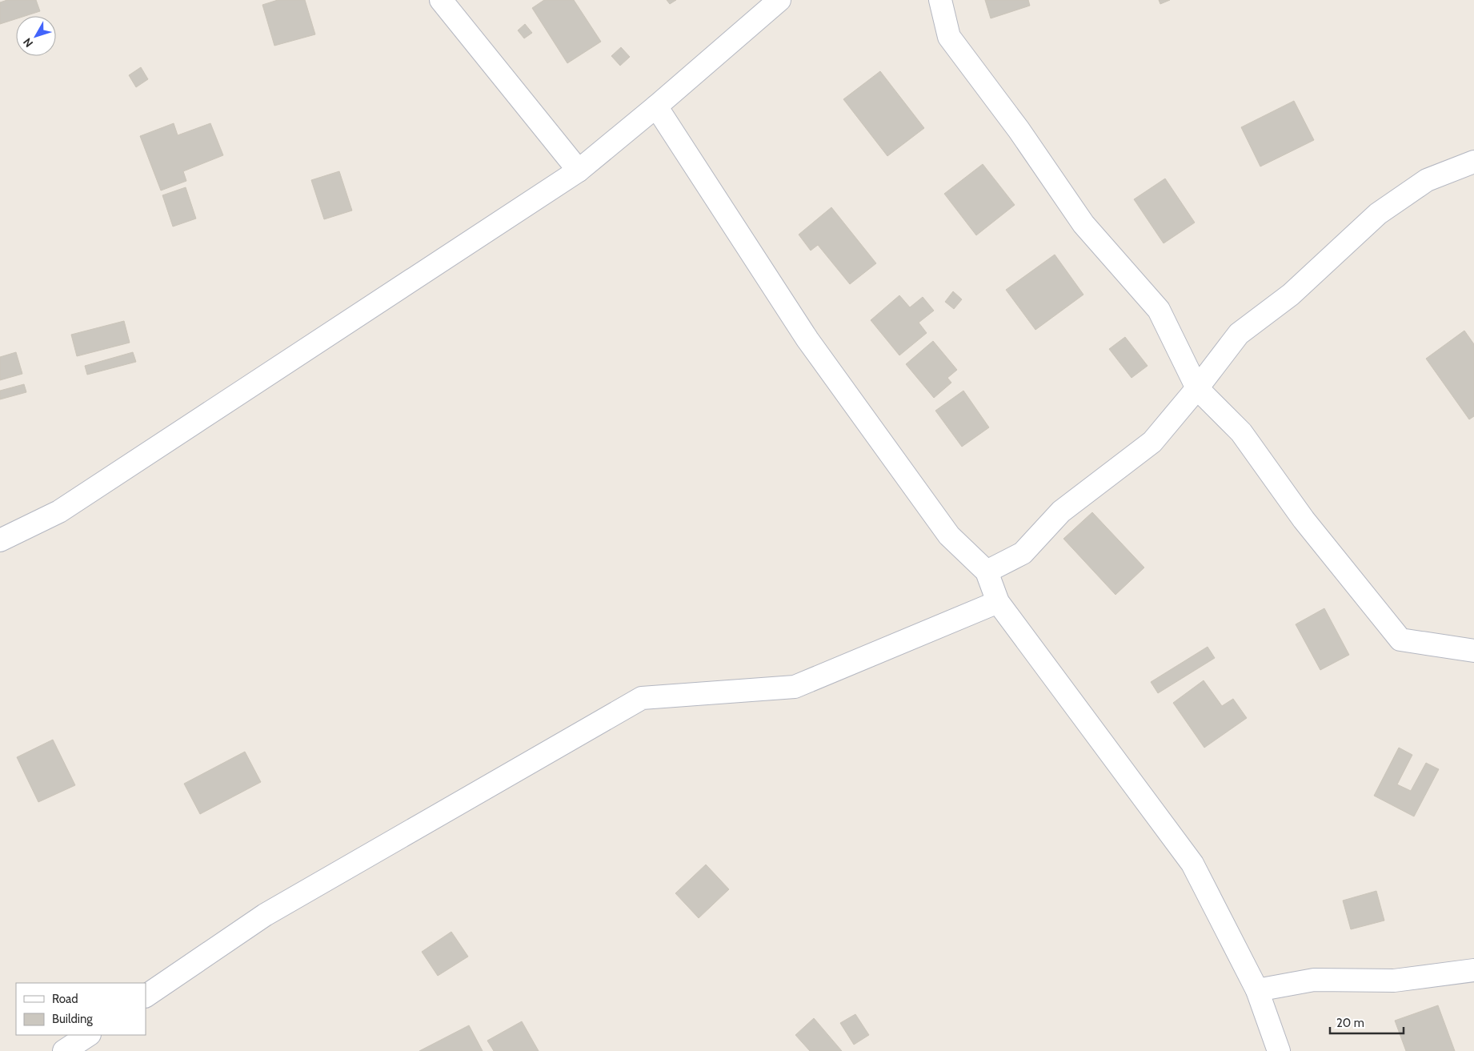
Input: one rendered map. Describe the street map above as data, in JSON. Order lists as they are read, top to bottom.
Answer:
{
  "legend": ["Road", "Building"],
  "scale_bar": "20 m",
  "north": "bottom left"
}
